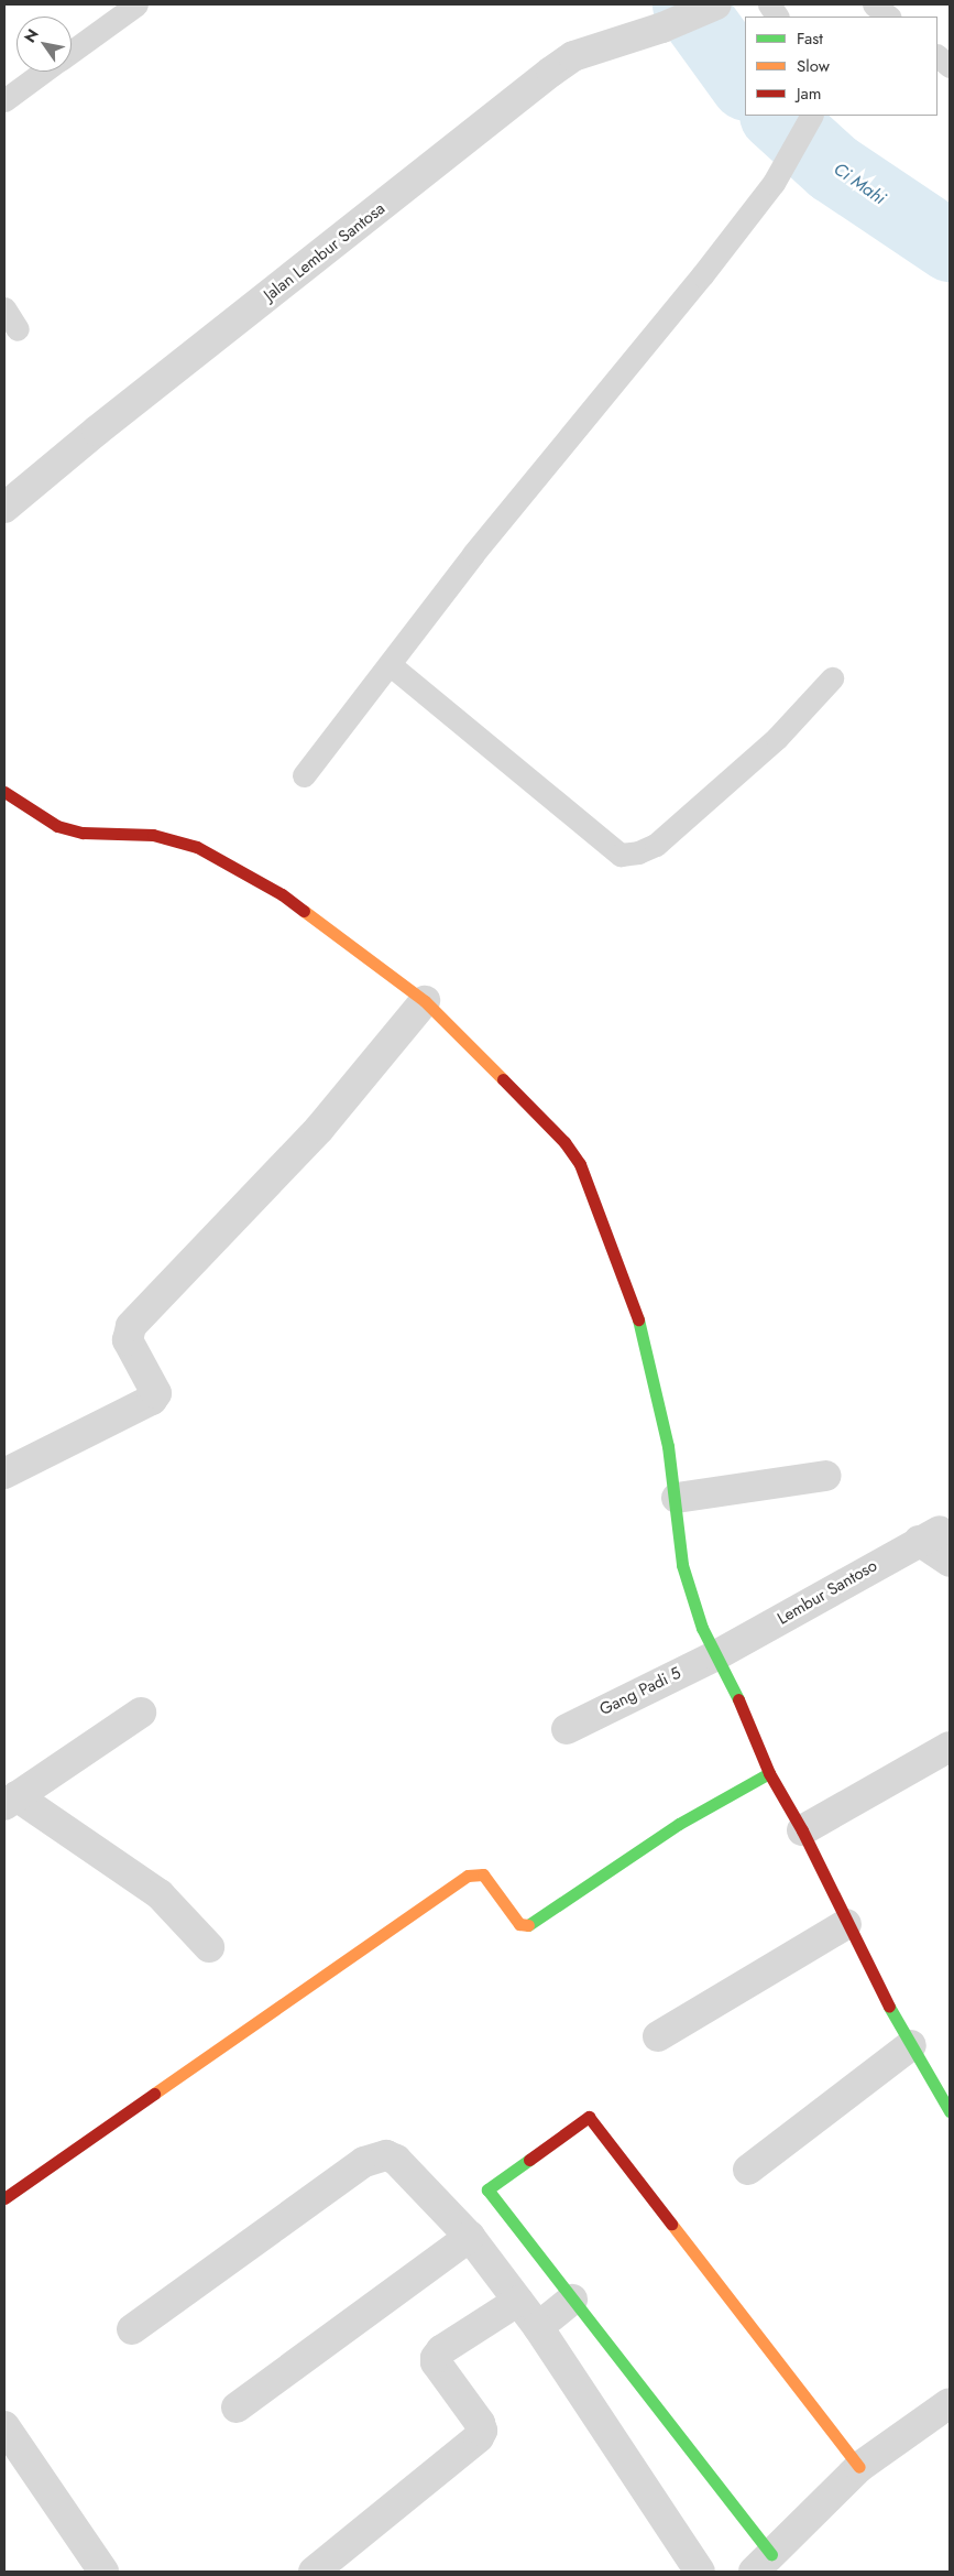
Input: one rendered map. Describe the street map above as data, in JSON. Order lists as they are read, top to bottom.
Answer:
{
  "streets": {
    "street": ["Jalan Lembur Santosa", "Lembur Santoso", "Gang Padi 5"]
  },
  "crossings": [
    ["Lembur Santoso", "Gang Padi 5"]
  ],
  "water": ["Ci Mahi"],
  "legend": ["Fast", "Slow", "Jam"],
  "north": "top left"
}
